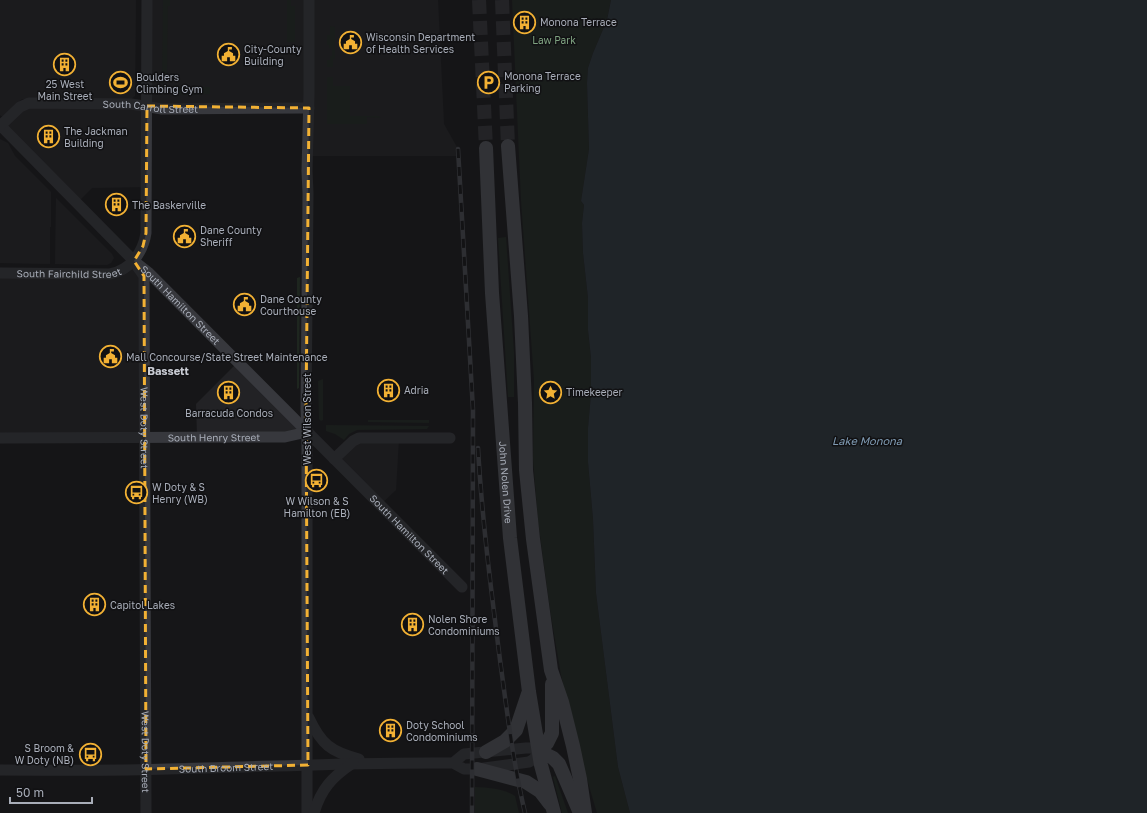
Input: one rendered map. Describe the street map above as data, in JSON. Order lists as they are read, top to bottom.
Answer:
{
  "streets": {
    "main road": ["John Nolen Drive"],
    "street": [
      "South Carroll Street",
      "South Fairchild Street",
      "South Hamilton Street",
      "West Wilson Street",
      "West Doty Street",
      "South Henry Street",
      "South Broom Street"
    ]
  },
  "crossings": [
    ["South Carroll Street", "South Hamilton Street"],
    ["South Carroll Street", "West Wilson Street"],
    ["South Fairchild Street", "South Hamilton Street"],
    ["South Fairchild Street", "West Doty Street"],
    ["South Hamilton Street", "West Wilson Street"],
    ["South Hamilton Street", "West Doty Street"],
    ["South Hamilton Street", "South Henry Street"],
    ["West Wilson Street", "South Henry Street"],
    ["West Wilson Street", "South Broom Street"],
    ["West Doty Street", "South Henry Street"],
    ["West Doty Street", "South Broom Street"],
    ["John Nolen Drive", "South Broom Street"]
  ],
  "districts": ["Bassett"],
  "water": ["Lake Monona"],
  "parks": ["Law Park"],
  "places": {
    "building": [
      "Monona Terrace",
      "25 West Main Street",
      "The Jackman Building",
      "The Baskerville",
      "Adria",
      "Barracuda Condos",
      "Capitol Lakes",
      "Nolen Shore Condominiums",
      "Doty School Condominiums"
    ],
    "public building": [
      "Wisconsin Department of Health Services",
      "City-County Building",
      "Dane County Sheriff",
      "Dane County Courthouse",
      "Mall Concourse/State Street Maintenance"
    ],
    "parking": ["Monona Terrace Parking"],
    "sports": ["Boulders Climbing Gym"],
    "place": ["Timekeeper"],
    "bus stop": ["W Wilson & S Hamilton (EB)", "W Doty & S Henry (WB)", "S Broom & W Doty (NB)"]
  },
  "scale_bar": "50 m"
}
